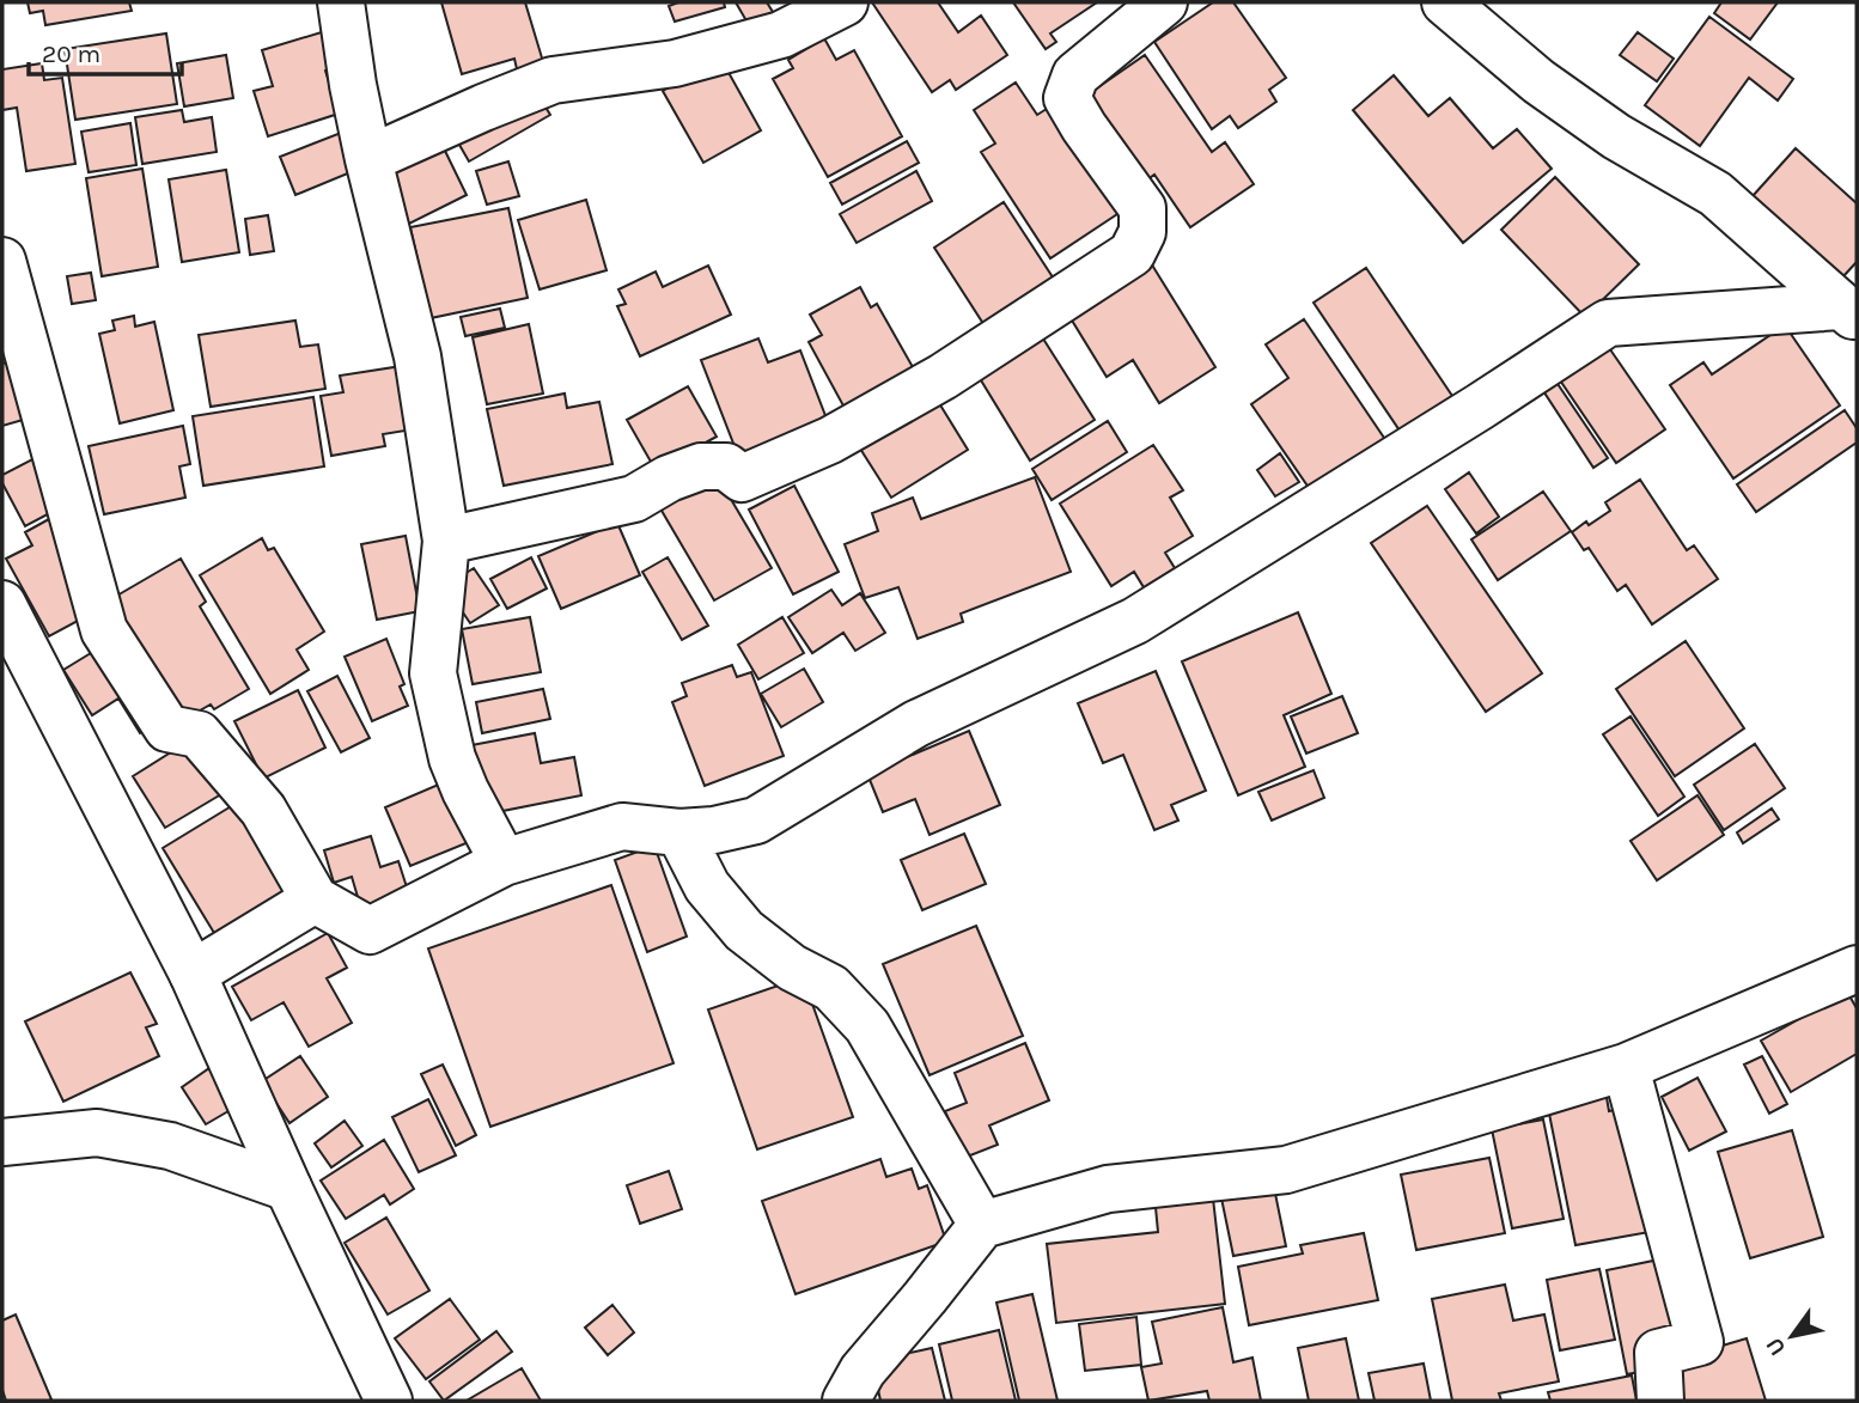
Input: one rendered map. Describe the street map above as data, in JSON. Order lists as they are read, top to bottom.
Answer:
{
  "scale_bar": "20 m",
  "north": "bottom left"
}
